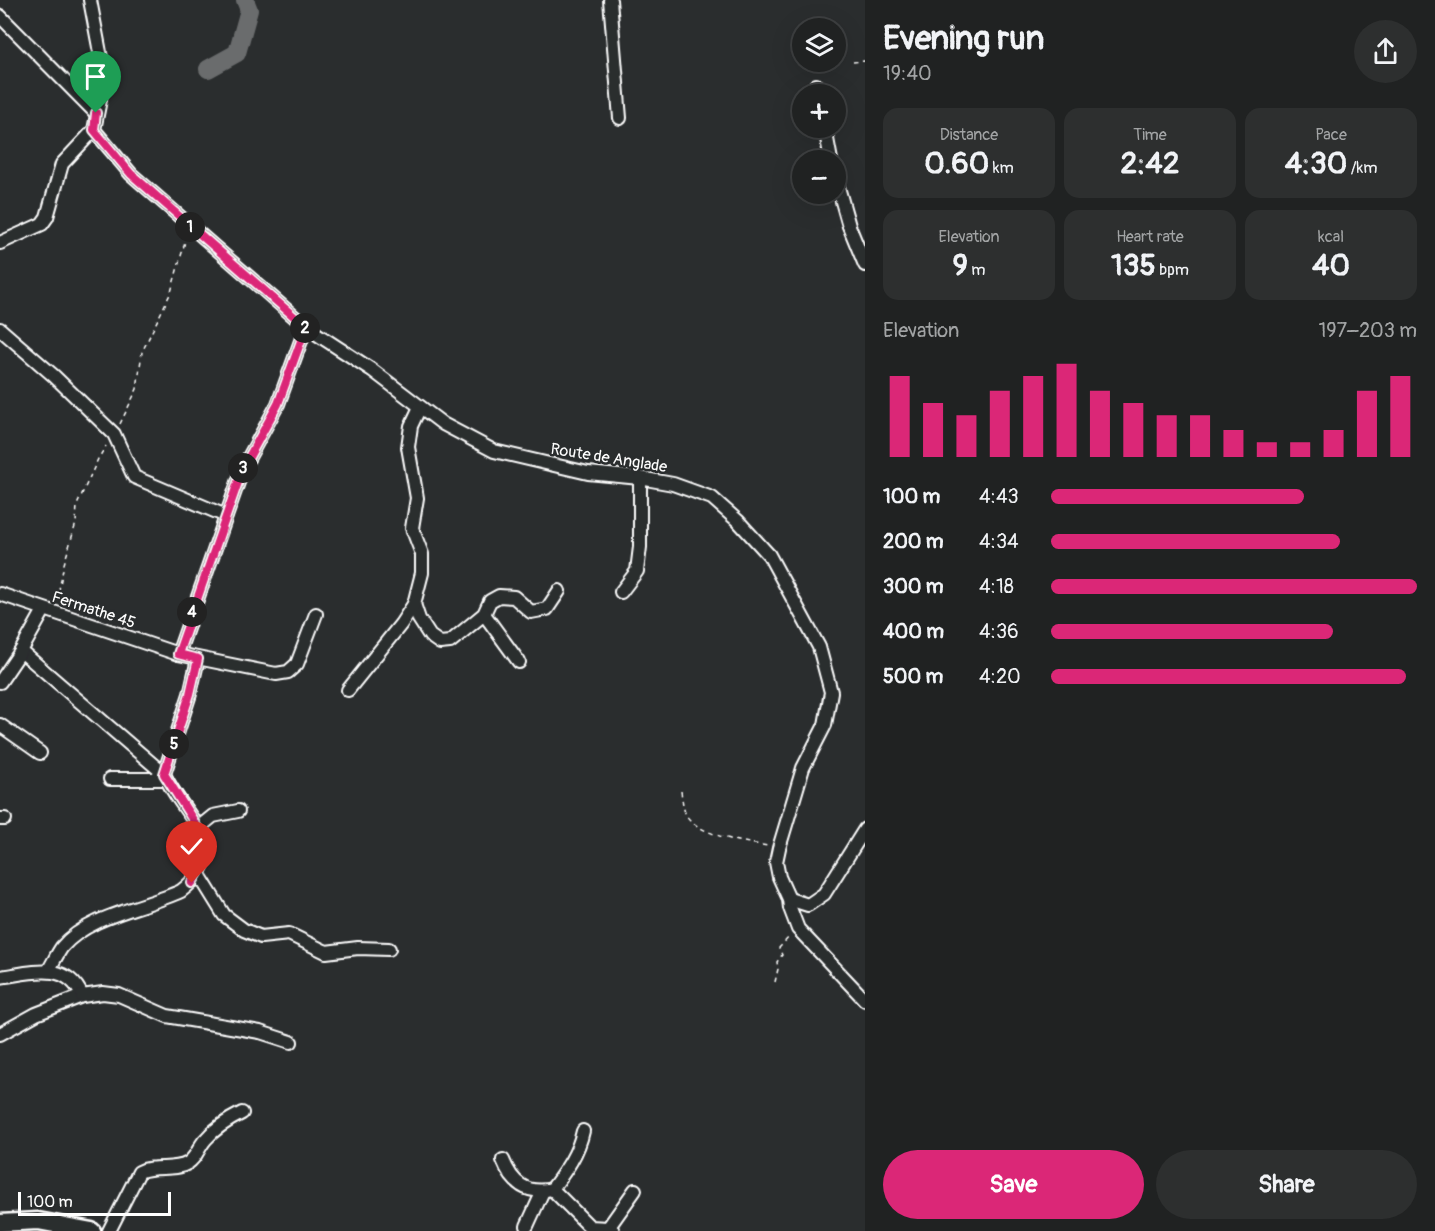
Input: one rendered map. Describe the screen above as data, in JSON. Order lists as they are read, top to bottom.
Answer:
{
  "streets": {
    "street": ["Route de Anglade", "Fermathe 45"]
  },
  "scale_bar": "100 m",
  "page": {
    "heading": ["Evening run", "19:40"],
    "map_buttons": ["+", "−"],
    "stats": [
      ["Distance", "0.60 km"],
      ["Time", "2:42"],
      ["Pace", "4:30 /km"],
      ["Elevation", "9 m"],
      ["Heart rate", "135 bpm"],
      ["kcal", "40"]
    ],
    "pins": [
      "1",
      "2",
      "3",
      "4",
      "5"
    ],
    "chart": ["Elevation", "197–203 m"],
    "list": [
      {
        "name": "100 m",
        "note": "4:43"
      },
      {
        "name": "200 m",
        "note": "4:34"
      },
      {
        "name": "300 m",
        "note": "4:18"
      },
      {
        "name": "400 m",
        "note": "4:36"
      },
      {
        "name": "500 m",
        "note": "4:20"
      }
    ],
    "buttons": ["Save", "Share"],
    "scale": "100 m"
  }
}
